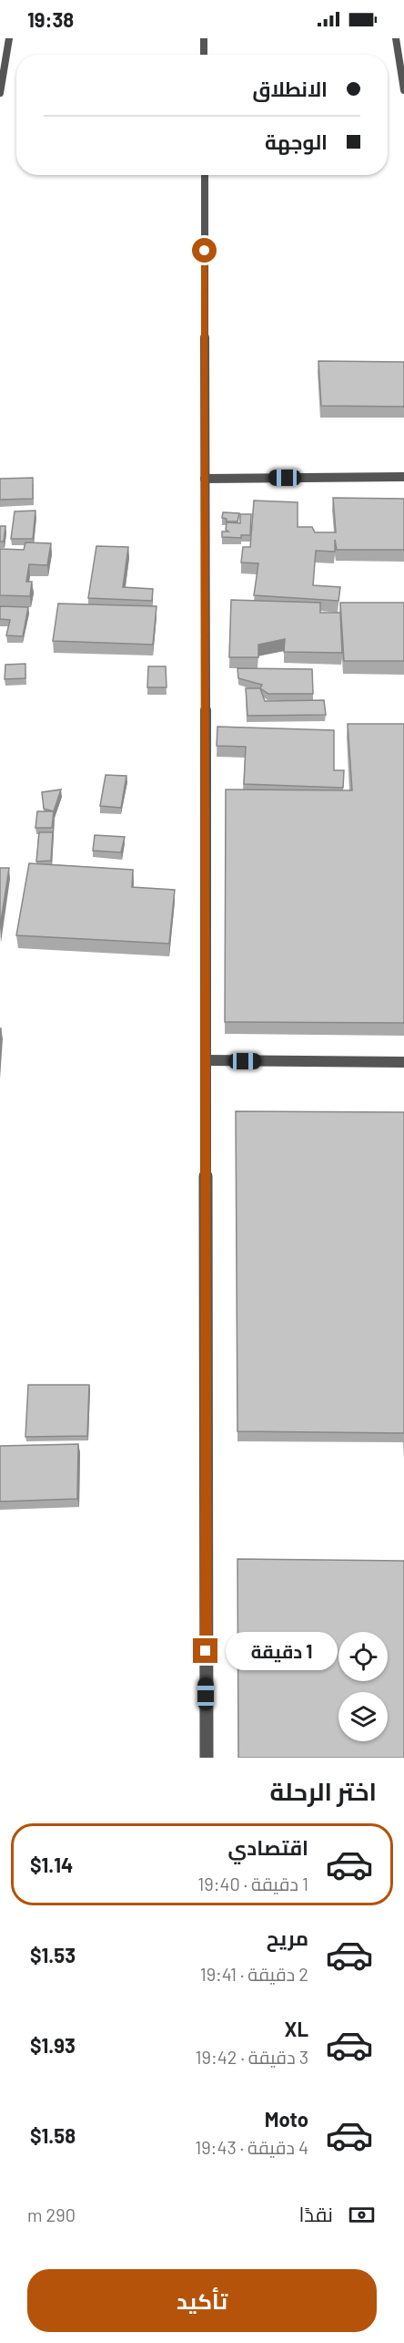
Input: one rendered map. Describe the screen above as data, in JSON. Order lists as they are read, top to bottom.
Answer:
{
  "page": {
    "status": "19:38",
    "banner": ["الانطلاق", "الوجهة"],
    "bubble": "1 دقيقة",
    "heading": "اختر الرحلة",
    "list": [
      {
        "name": "اقتصادي",
        "note": "1 دقيقة · 19:40",
        "value": "$1.14"
      },
      {
        "name": "مريح",
        "note": "2 دقيقة · 19:41",
        "value": "$1.53"
      },
      {
        "name": "XL",
        "note": "3 دقيقة · 19:42",
        "value": "$1.93"
      },
      {
        "name": "Moto",
        "note": "4 دقيقة · 19:43",
        "value": "$1.58"
      }
    ],
    "pay": ["نقدًا", "290 m"],
    "buttons": "تأكيد"
  }
}
